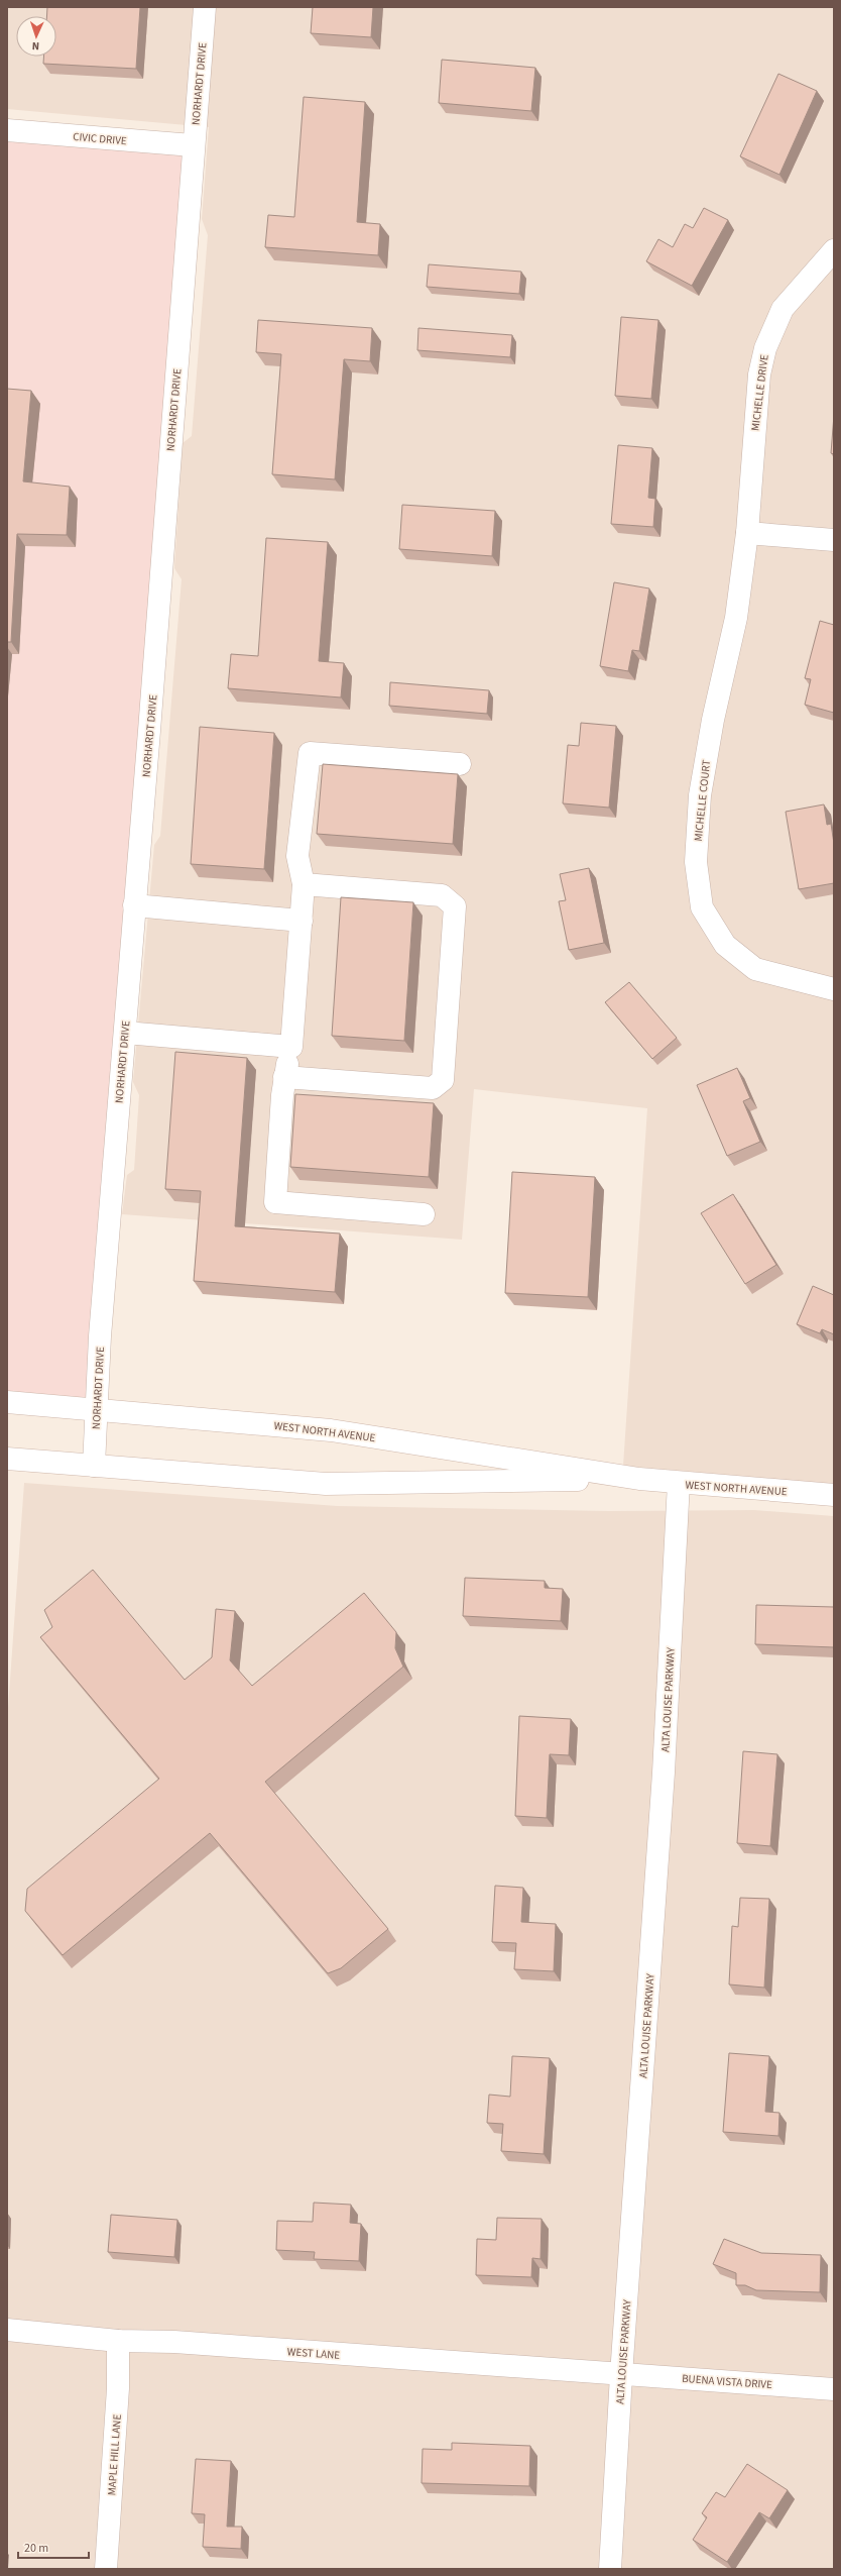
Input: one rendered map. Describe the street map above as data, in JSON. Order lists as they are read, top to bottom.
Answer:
{
  "streets": {
    "street": [
      "NORHARDT DRIVE",
      "CIVIC DRIVE",
      "MICHELLE DRIVE",
      "MICHELLE COURT",
      "WEST NORTH AVENUE",
      "ALTA LOUISE PARKWAY",
      "WEST LANE",
      "BUENA VISTA DRIVE",
      "MAPLE HILL LANE"
    ]
  },
  "crossings": [
    ["NORHARDT DRIVE", "CIVIC DRIVE"],
    ["NORHARDT DRIVE", "WEST NORTH AVENUE"],
    ["MICHELLE DRIVE", "MICHELLE COURT"],
    ["WEST NORTH AVENUE", "ALTA LOUISE PARKWAY"],
    ["ALTA LOUISE PARKWAY", "WEST LANE"],
    ["ALTA LOUISE PARKWAY", "BUENA VISTA DRIVE"],
    ["WEST LANE", "BUENA VISTA DRIVE"],
    ["WEST LANE", "MAPLE HILL LANE"]
  ],
  "scale_bar": "20 m",
  "north": "bottom"
}
